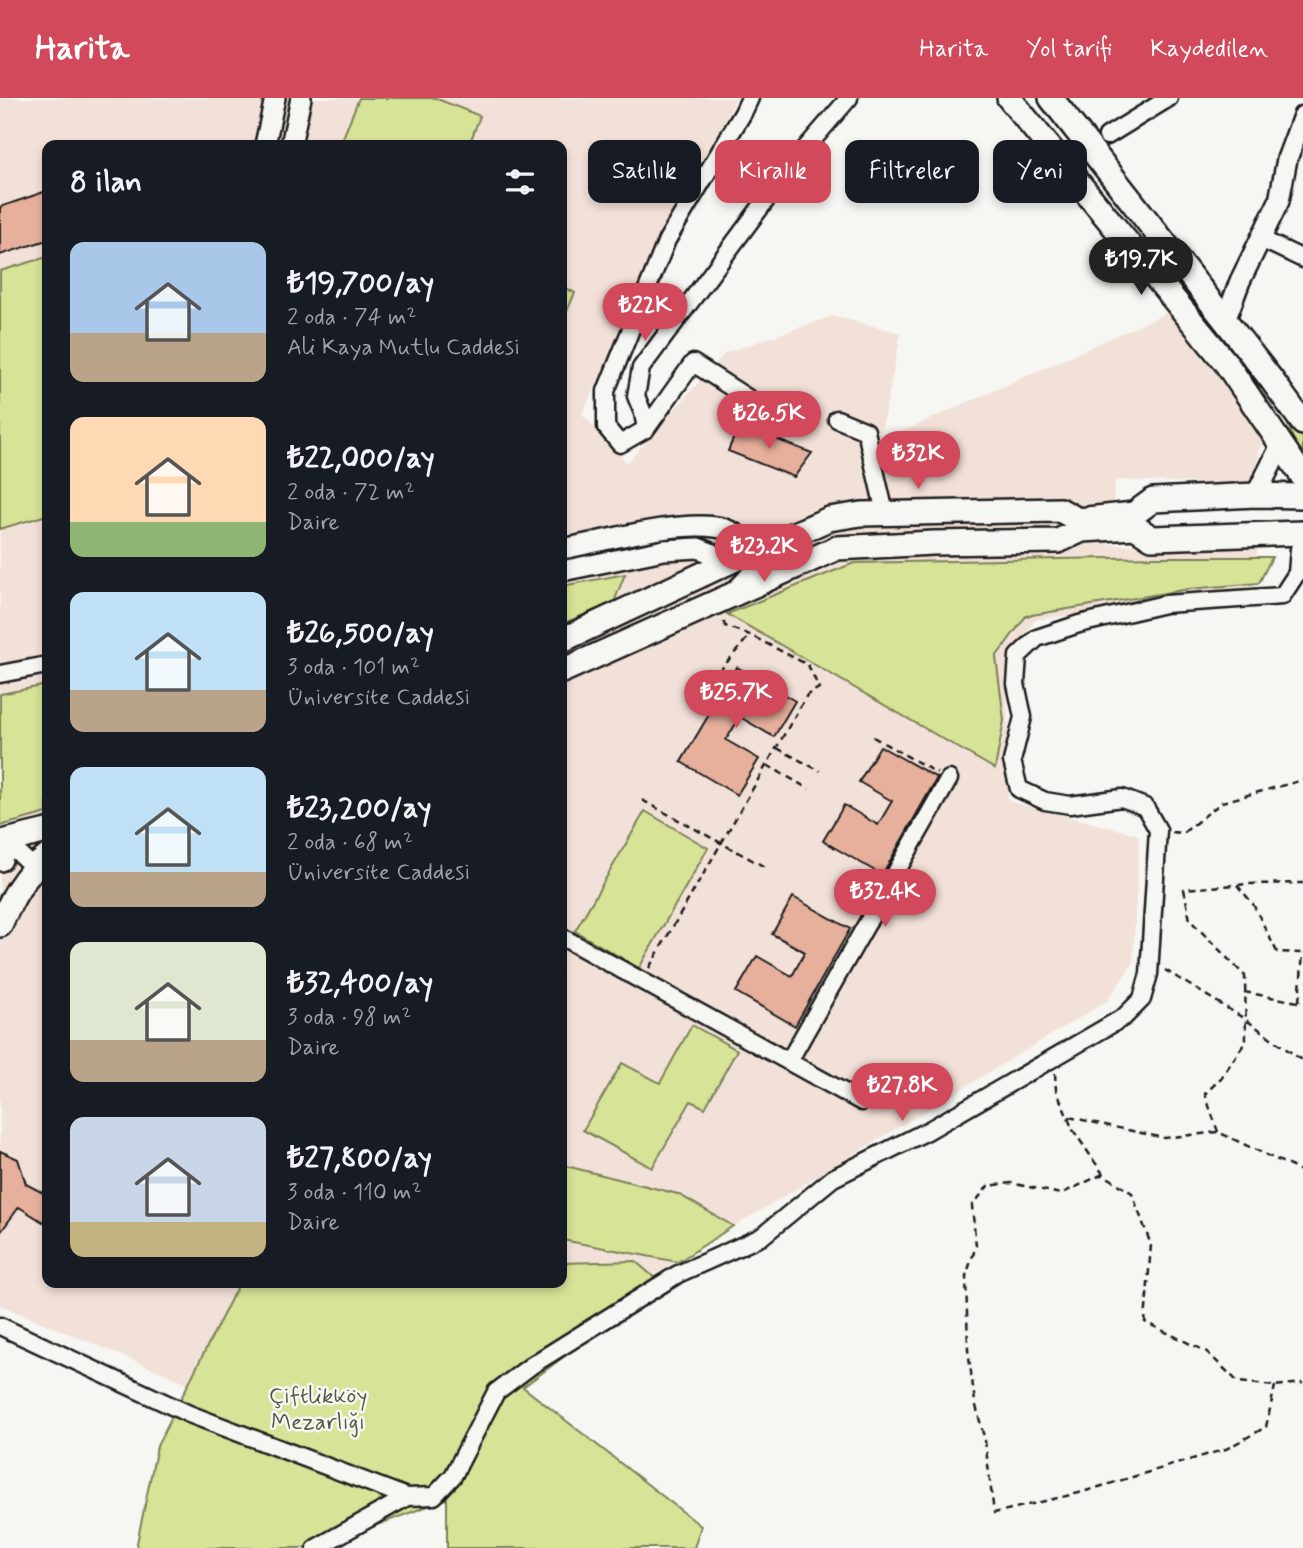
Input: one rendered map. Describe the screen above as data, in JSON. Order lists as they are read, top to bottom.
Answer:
{
  "parks": ["Çiftlikköy Mezarlığı"],
  "page": {
    "header": "Harita",
    "nav": ["Harita", "Yol tarifi", "Kaydedilen"],
    "chip": [
      "Satılık",
      "Kiralık",
      "Filtreler",
      "Yeni"
    ],
    "heading": "8 ilan",
    "list": [
      {
        "name": "₺19,700/ay",
        "note": "2 oda · 74 m² · Ali Kaya Mutlu Caddesi"
      },
      {
        "name": "₺22,000/ay",
        "note": "2 oda · 72 m² · Daire"
      },
      {
        "name": "₺26,500/ay",
        "note": "3 oda · 101 m² · Üniversite Caddesi"
      },
      {
        "name": "₺23,200/ay",
        "note": "2 oda · 68 m² · Üniversite Caddesi"
      },
      {
        "name": "₺32,400/ay",
        "note": "3 oda · 98 m² · Daire"
      },
      {
        "name": "₺27,800/ay",
        "note": "3 oda · 110 m² · Daire"
      }
    ],
    "price": [
      "₺19.7K",
      "₺22K",
      "₺26.5K",
      "₺32K",
      "₺23.2K",
      "₺25.7K",
      "₺32.4K",
      "₺27.8K"
    ]
  }
}
